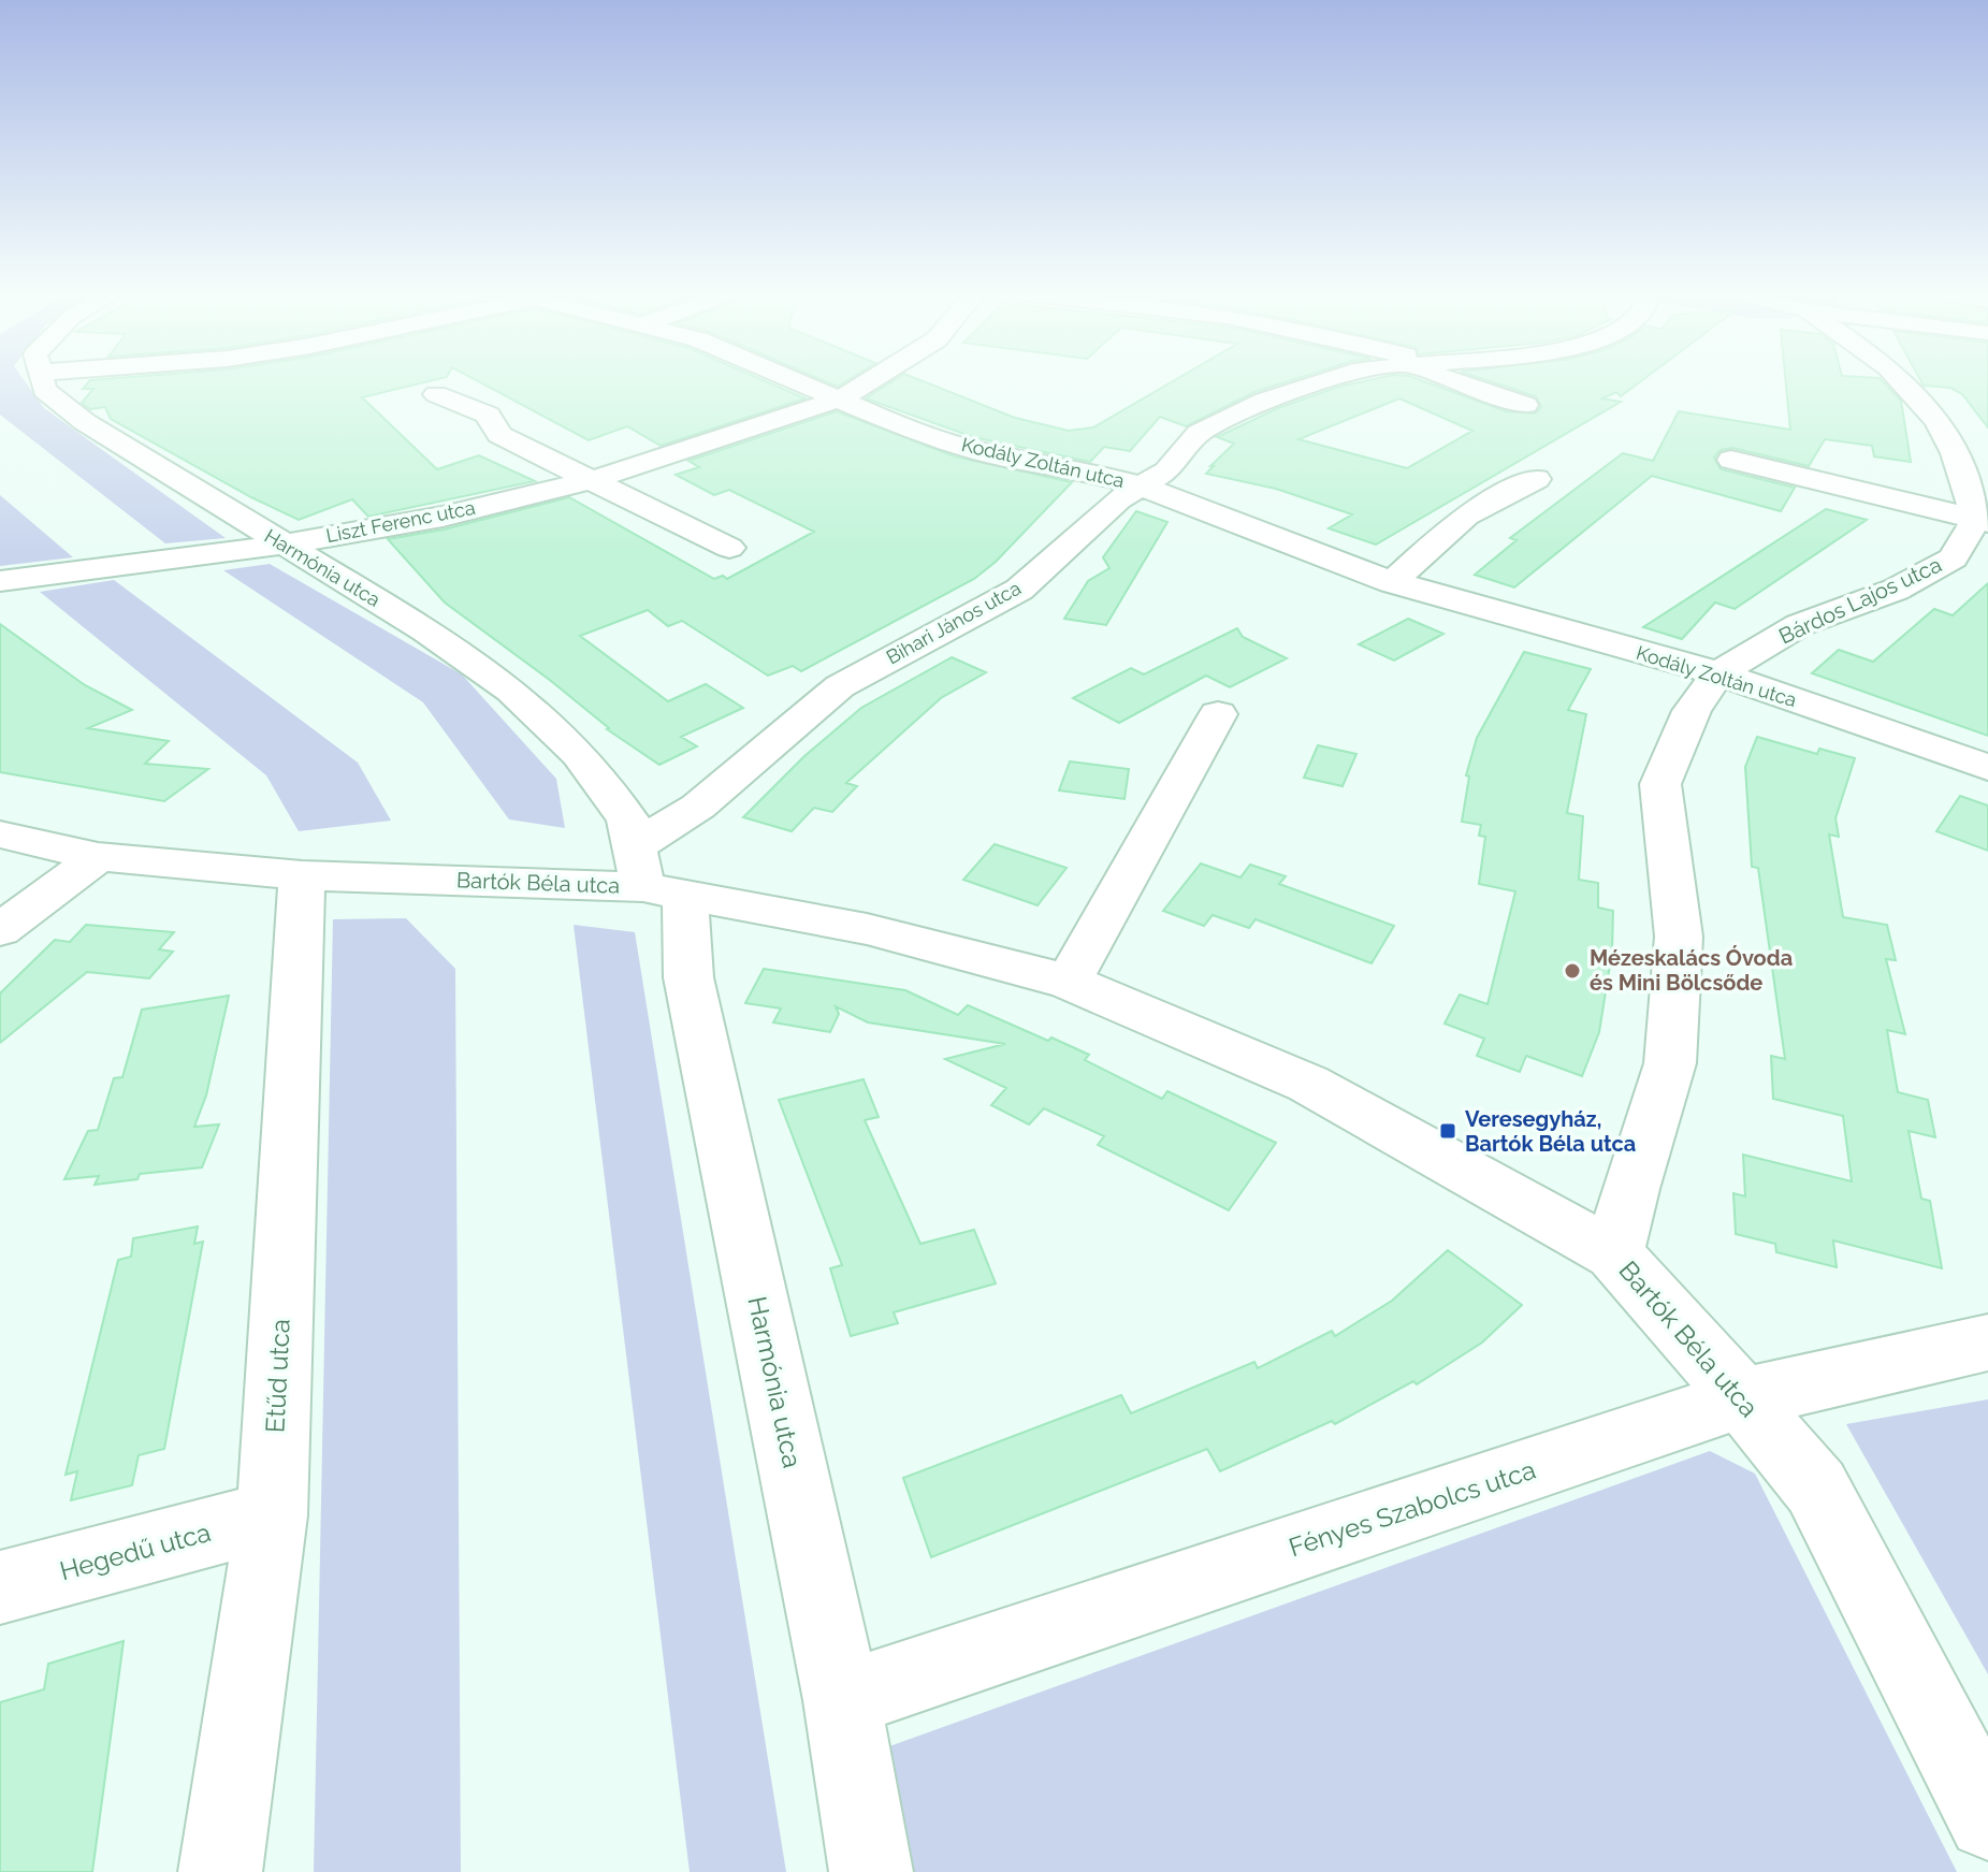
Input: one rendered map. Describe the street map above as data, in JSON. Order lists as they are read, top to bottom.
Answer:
{
  "streets": {
    "street": [
      "Kodály Zoltán utca",
      "Liszt Ferenc utca",
      "Harmónia utca",
      "Bárdos Lajos utca",
      "Bihari János utca",
      "Bartók Béla utca",
      "Etűd utca",
      "Fényes Szabolcs utca",
      "Hegedű utca"
    ]
  },
  "crossings": [
    ["Kodály Zoltán utca", "Liszt Ferenc utca"],
    ["Kodály Zoltán utca", "Bárdos Lajos utca"],
    ["Kodály Zoltán utca", "Bihari János utca"],
    ["Liszt Ferenc utca", "Harmónia utca"],
    ["Harmónia utca", "Bihari János utca"],
    ["Harmónia utca", "Bartók Béla utca"],
    ["Harmónia utca", "Fényes Szabolcs utca"],
    ["Bárdos Lajos utca", "Bartók Béla utca"],
    ["Bihari János utca", "Bartók Béla utca"],
    ["Bartók Béla utca", "Etűd utca"],
    ["Bartók Béla utca", "Fényes Szabolcs utca"],
    ["Etűd utca", "Hegedű utca"]
  ],
  "places": {
    "other": ["Mézeskalács Óvoda és Mini Bölcsőde"],
    "transit": ["Veresegyház, Bartók Béla utca"]
  }
}
